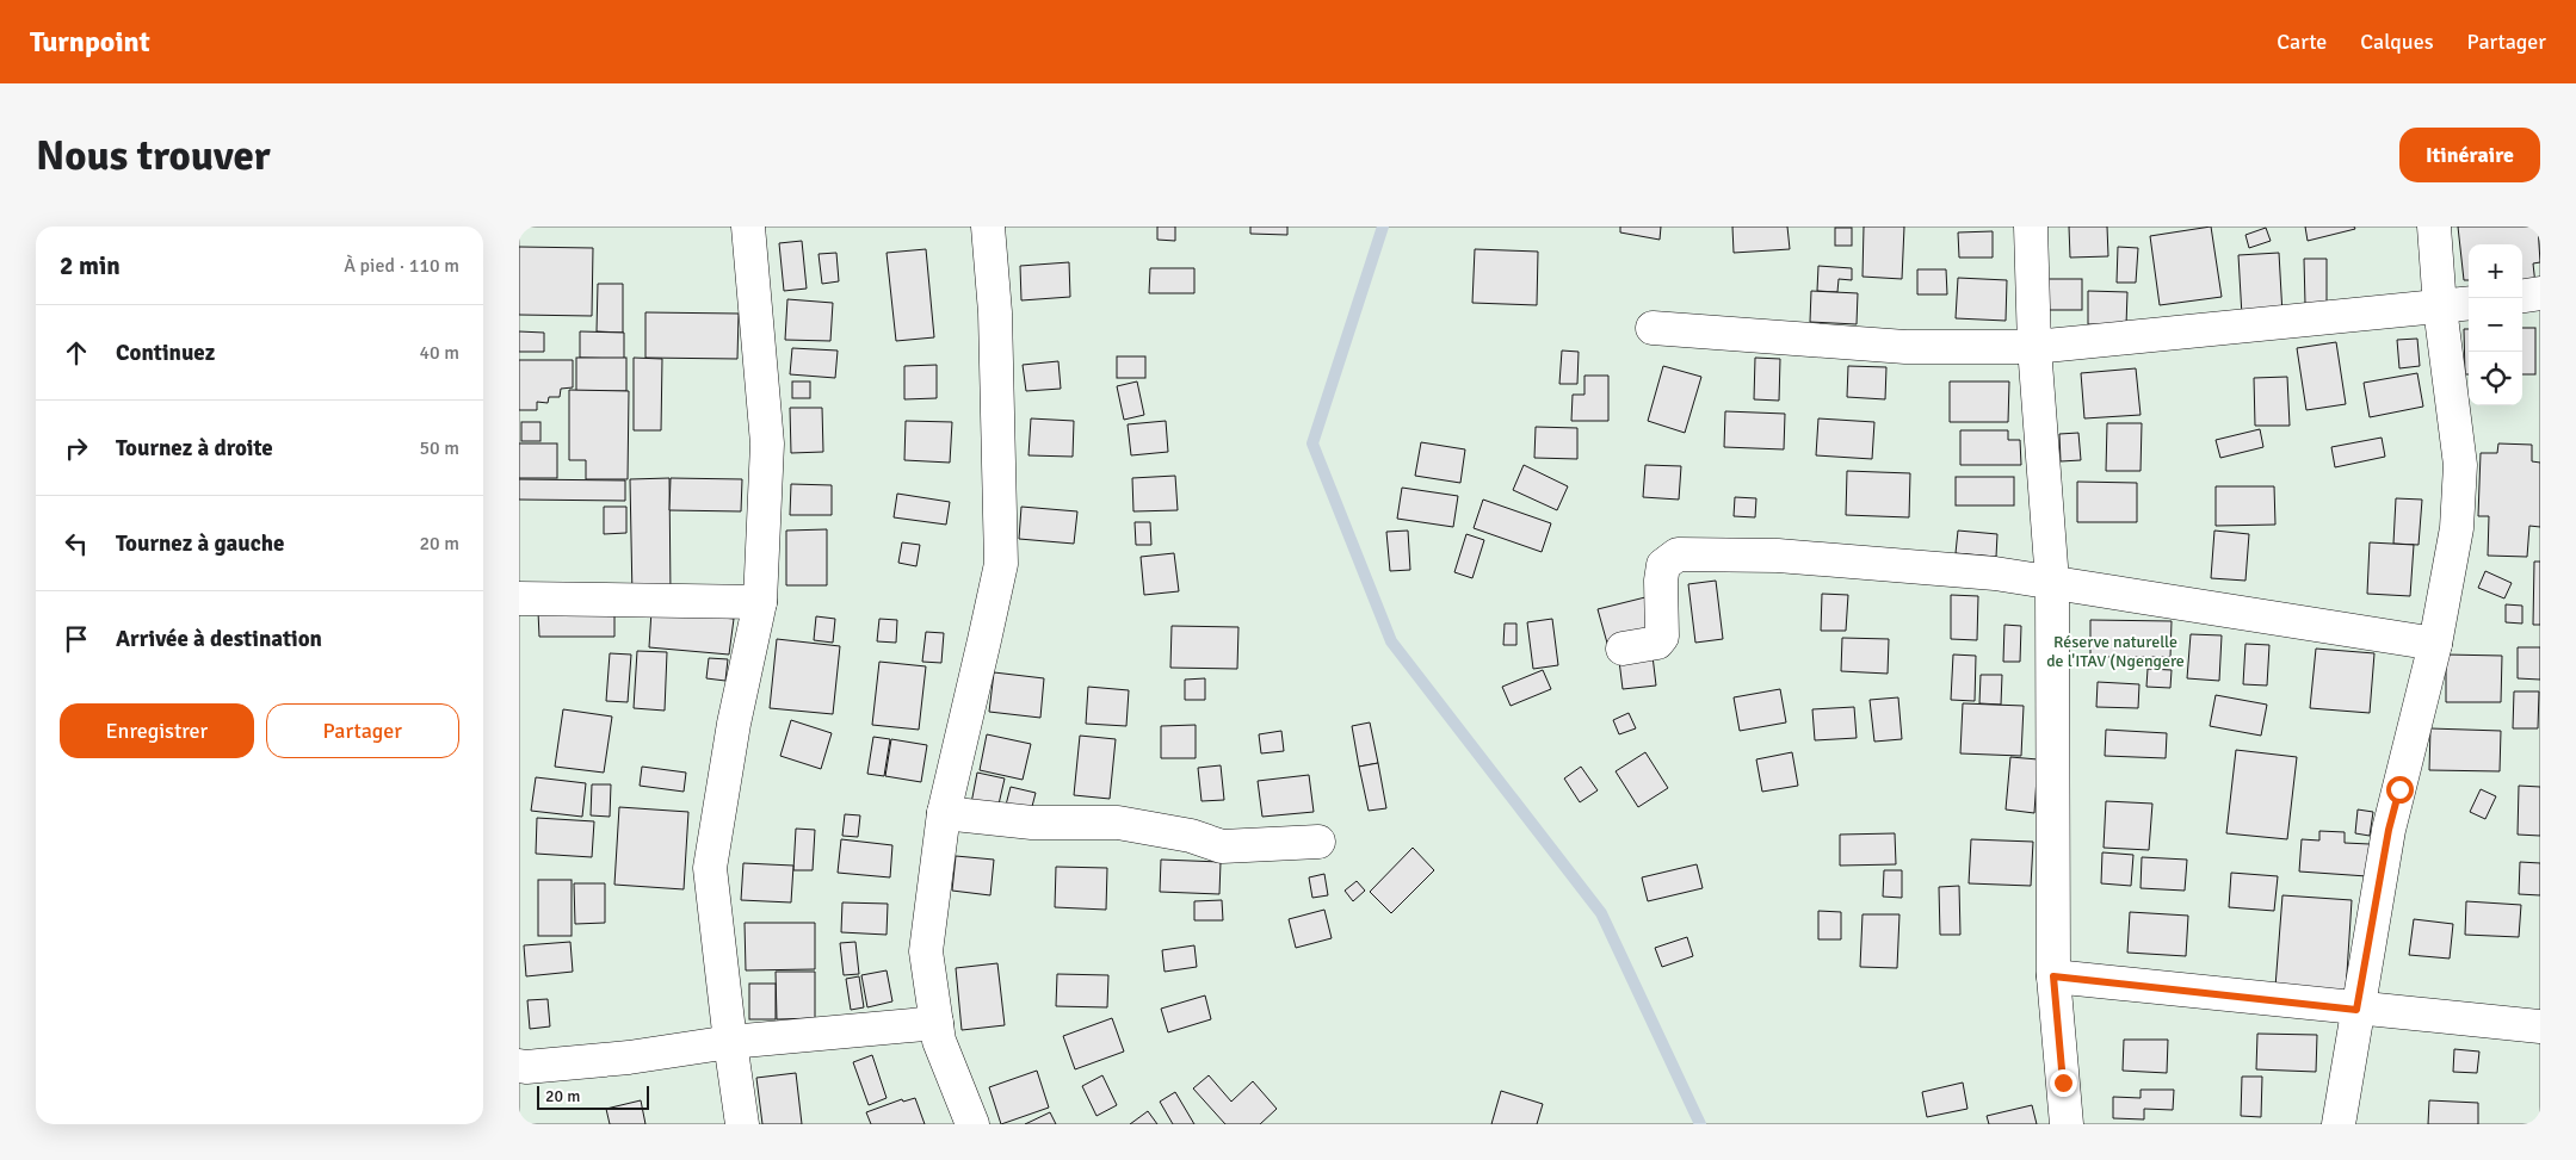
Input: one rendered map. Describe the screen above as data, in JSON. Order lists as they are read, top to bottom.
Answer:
{
  "parks": ["Réserve naturelle de l'ITAV (Ngengere"],
  "scale_bar": "20 m",
  "page": {
    "header": "Turnpoint",
    "nav": ["Carte", "Calques", "Partager"],
    "buttons": [
      "Itinéraire",
      ["Enregistrer", "Partager"]
    ],
    "title": "Nous trouver",
    "heading": ["2 min", "À pied · 110 m"],
    "map_buttons": ["+", "−"],
    "list": [
      ["Continuez", "40 m"],
      ["Tournez à droite", "50 m"],
      ["Tournez à gauche", "20 m"],
      "Arrivée à destination"
    ],
    "scale": "20 m"
  }
}
